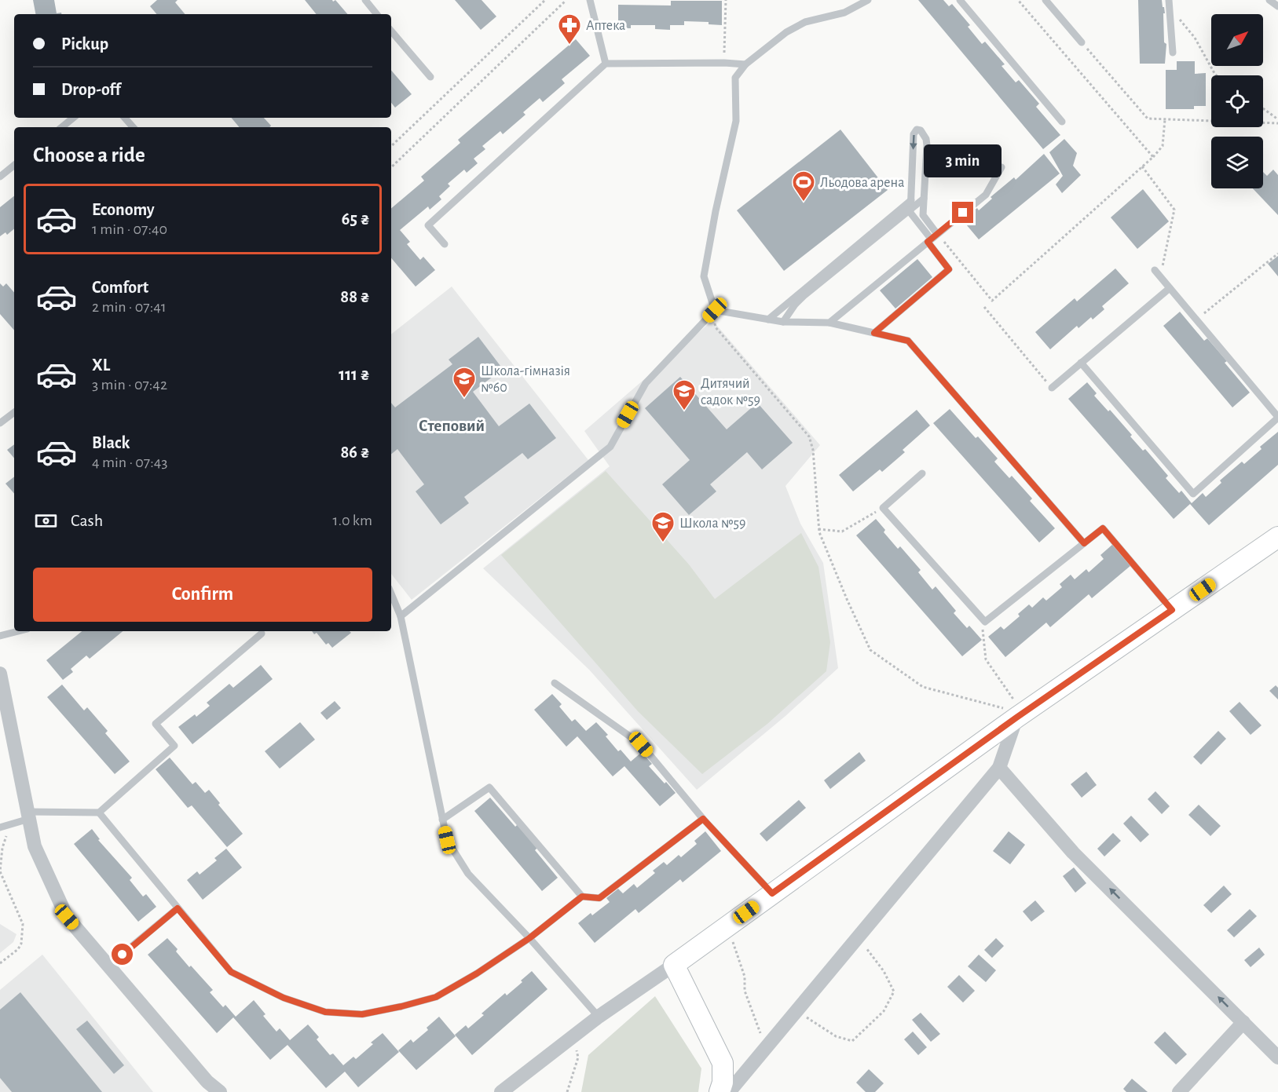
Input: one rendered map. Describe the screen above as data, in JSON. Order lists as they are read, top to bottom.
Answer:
{
  "districts": ["Степовий"],
  "places": {
    "pharmacy": ["Аптека"],
    "sports": ["Льодова арена"],
    "school or university": ["Школа-гімназія №60", "Дитячий садок №59", "Школа №59"]
  },
  "north": "top right",
  "page": {
    "banner": ["Pickup", "Drop-off"],
    "heading": "Choose a ride",
    "bubble": "3 min",
    "list": [
      {
        "name": "Economy",
        "note": "1 min · 07:40",
        "value": "65 ₴"
      },
      {
        "name": "Comfort",
        "note": "2 min · 07:41",
        "value": "88 ₴"
      },
      {
        "name": "XL",
        "note": "3 min · 07:42",
        "value": "111 ₴"
      },
      {
        "name": "Black",
        "note": "4 min · 07:43",
        "value": "86 ₴"
      }
    ],
    "pay": ["Cash", "1.0 km"],
    "buttons": "Confirm"
  }
}
